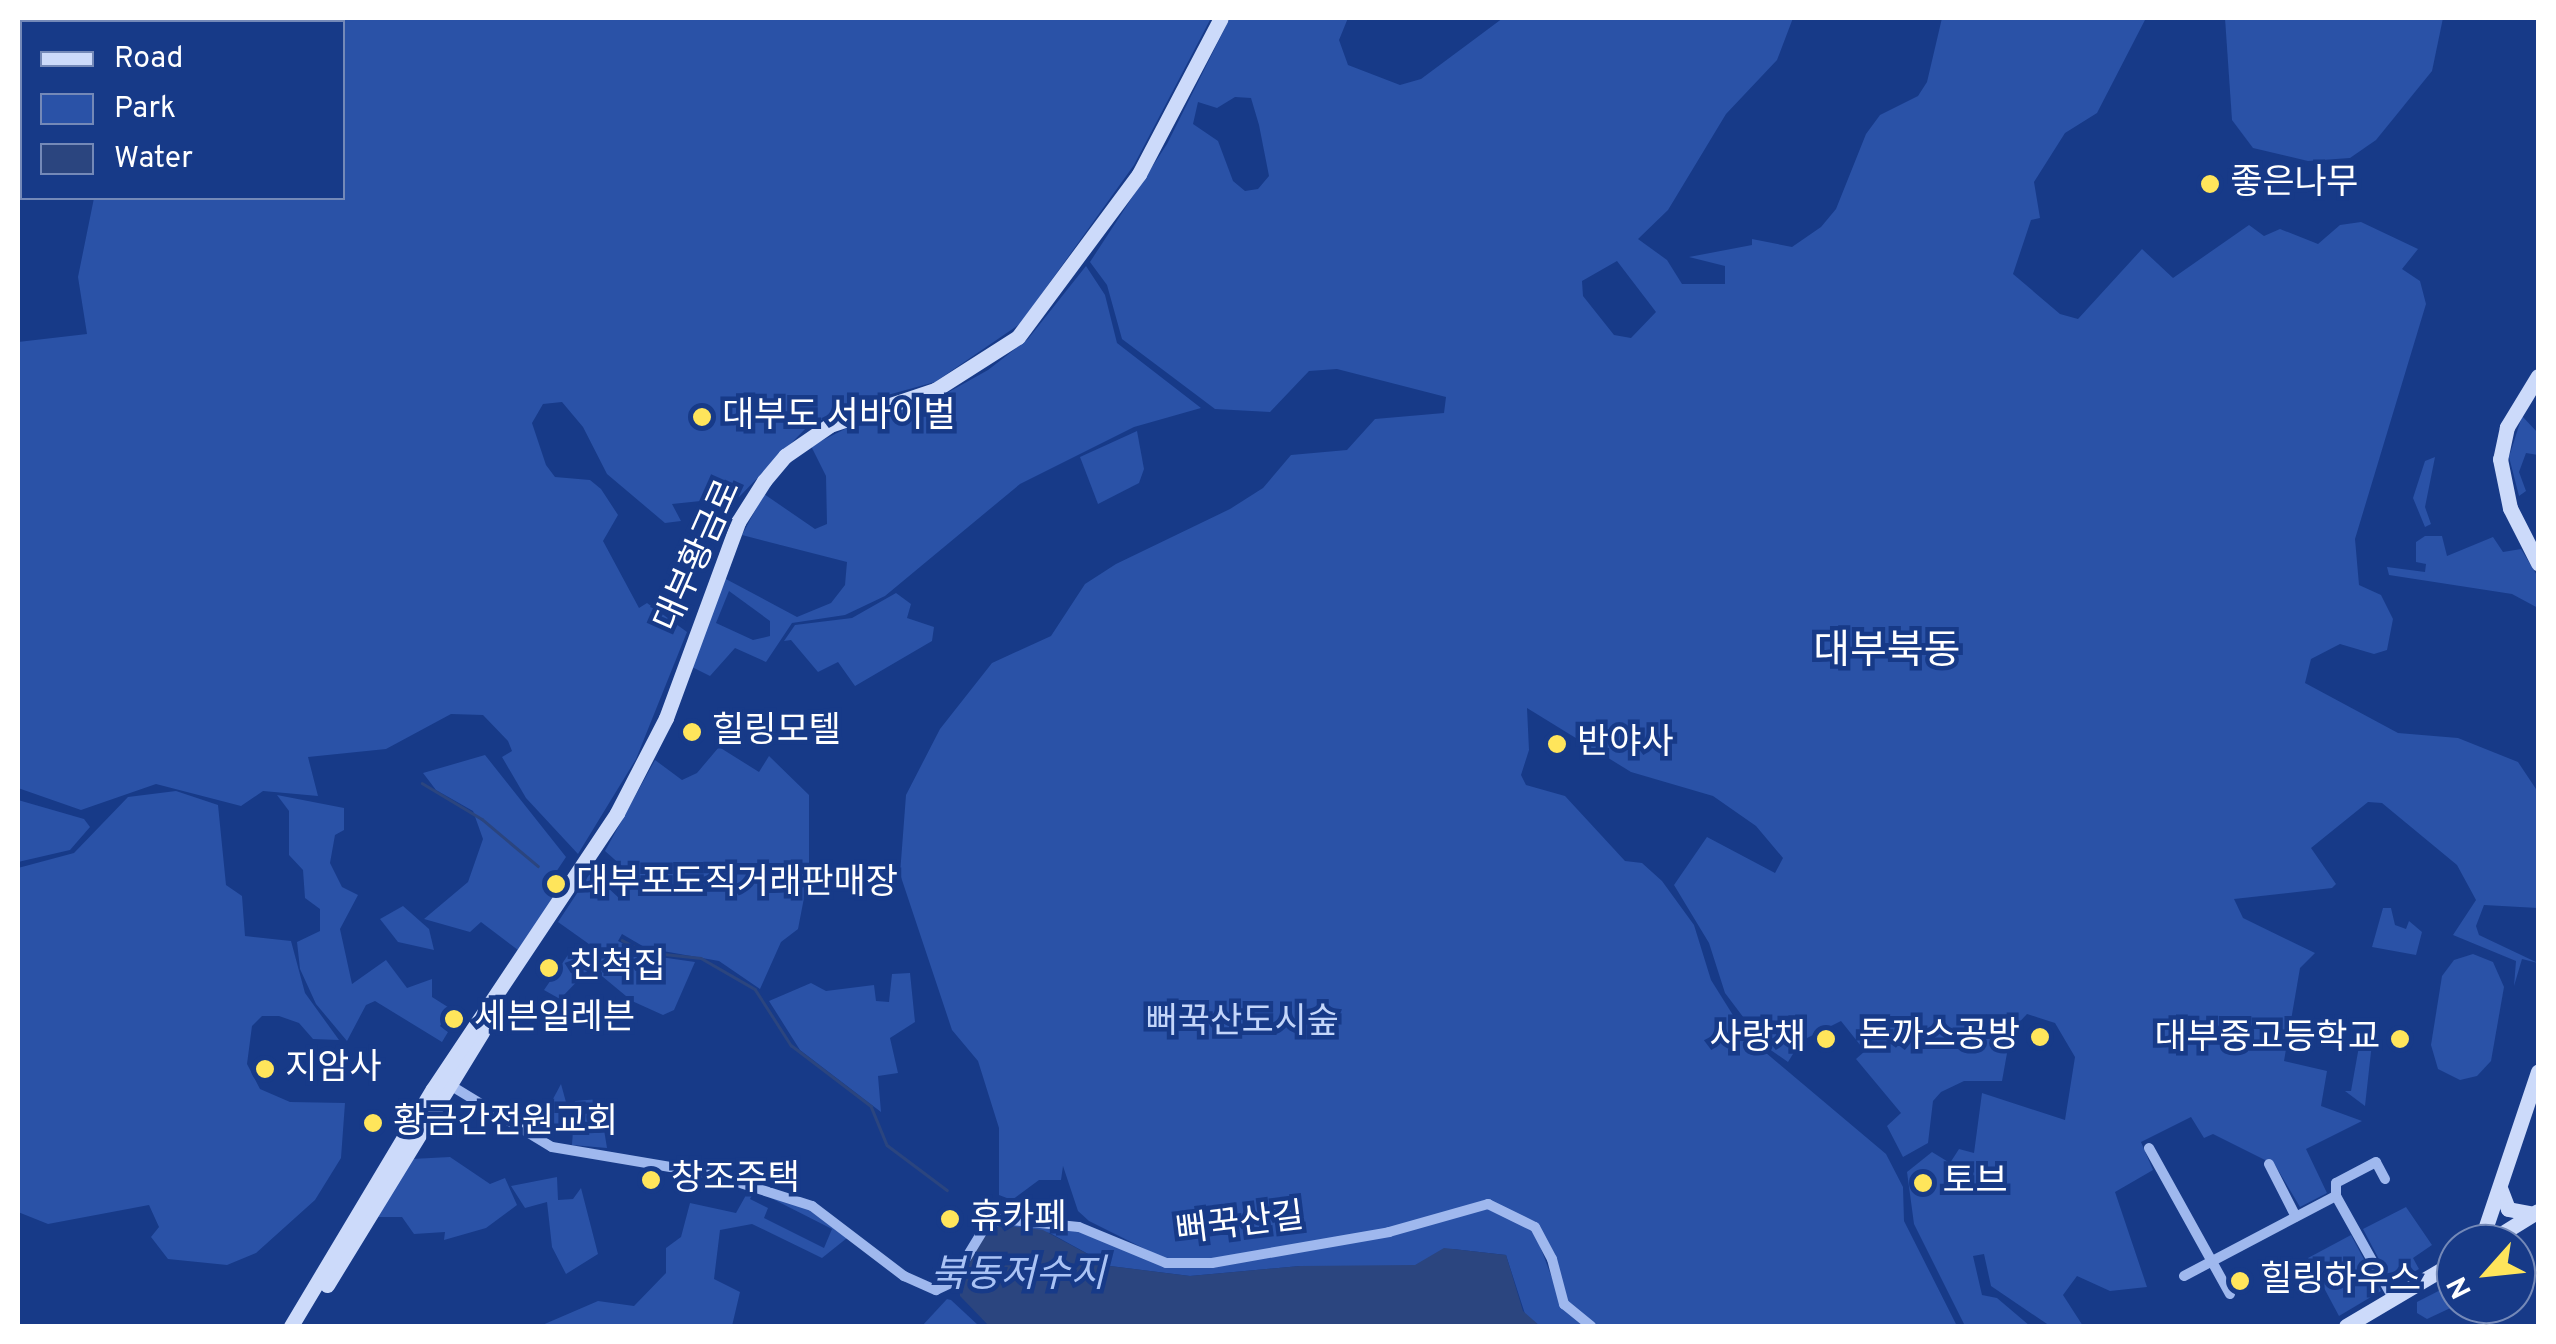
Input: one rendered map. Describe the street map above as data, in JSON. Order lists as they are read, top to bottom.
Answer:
{
  "streets": {
    "main road": ["대부황금로"],
    "street": ["뻐꾹산길"]
  },
  "crossings": [
    ["대부황금로", "뻐꾹산길"]
  ],
  "districts": ["대부북동"],
  "water": ["북동저수지"],
  "parks": ["뻐꾹산도시숲"],
  "places": [
    "좋은나무",
    "대부도 서바이벌",
    "힐링모텔",
    "반야사",
    "대부포도직거래판매장",
    "친척집",
    "세븐일레븐",
    "돈까스공방",
    "사랑채",
    "대부중고등학교",
    "지암사",
    "황금간전원교회",
    "창조주택",
    "토브",
    "휴카페",
    "힐링하우스"
  ],
  "legend": ["Road", "Park", "Water"],
  "north": "bottom left"
}
